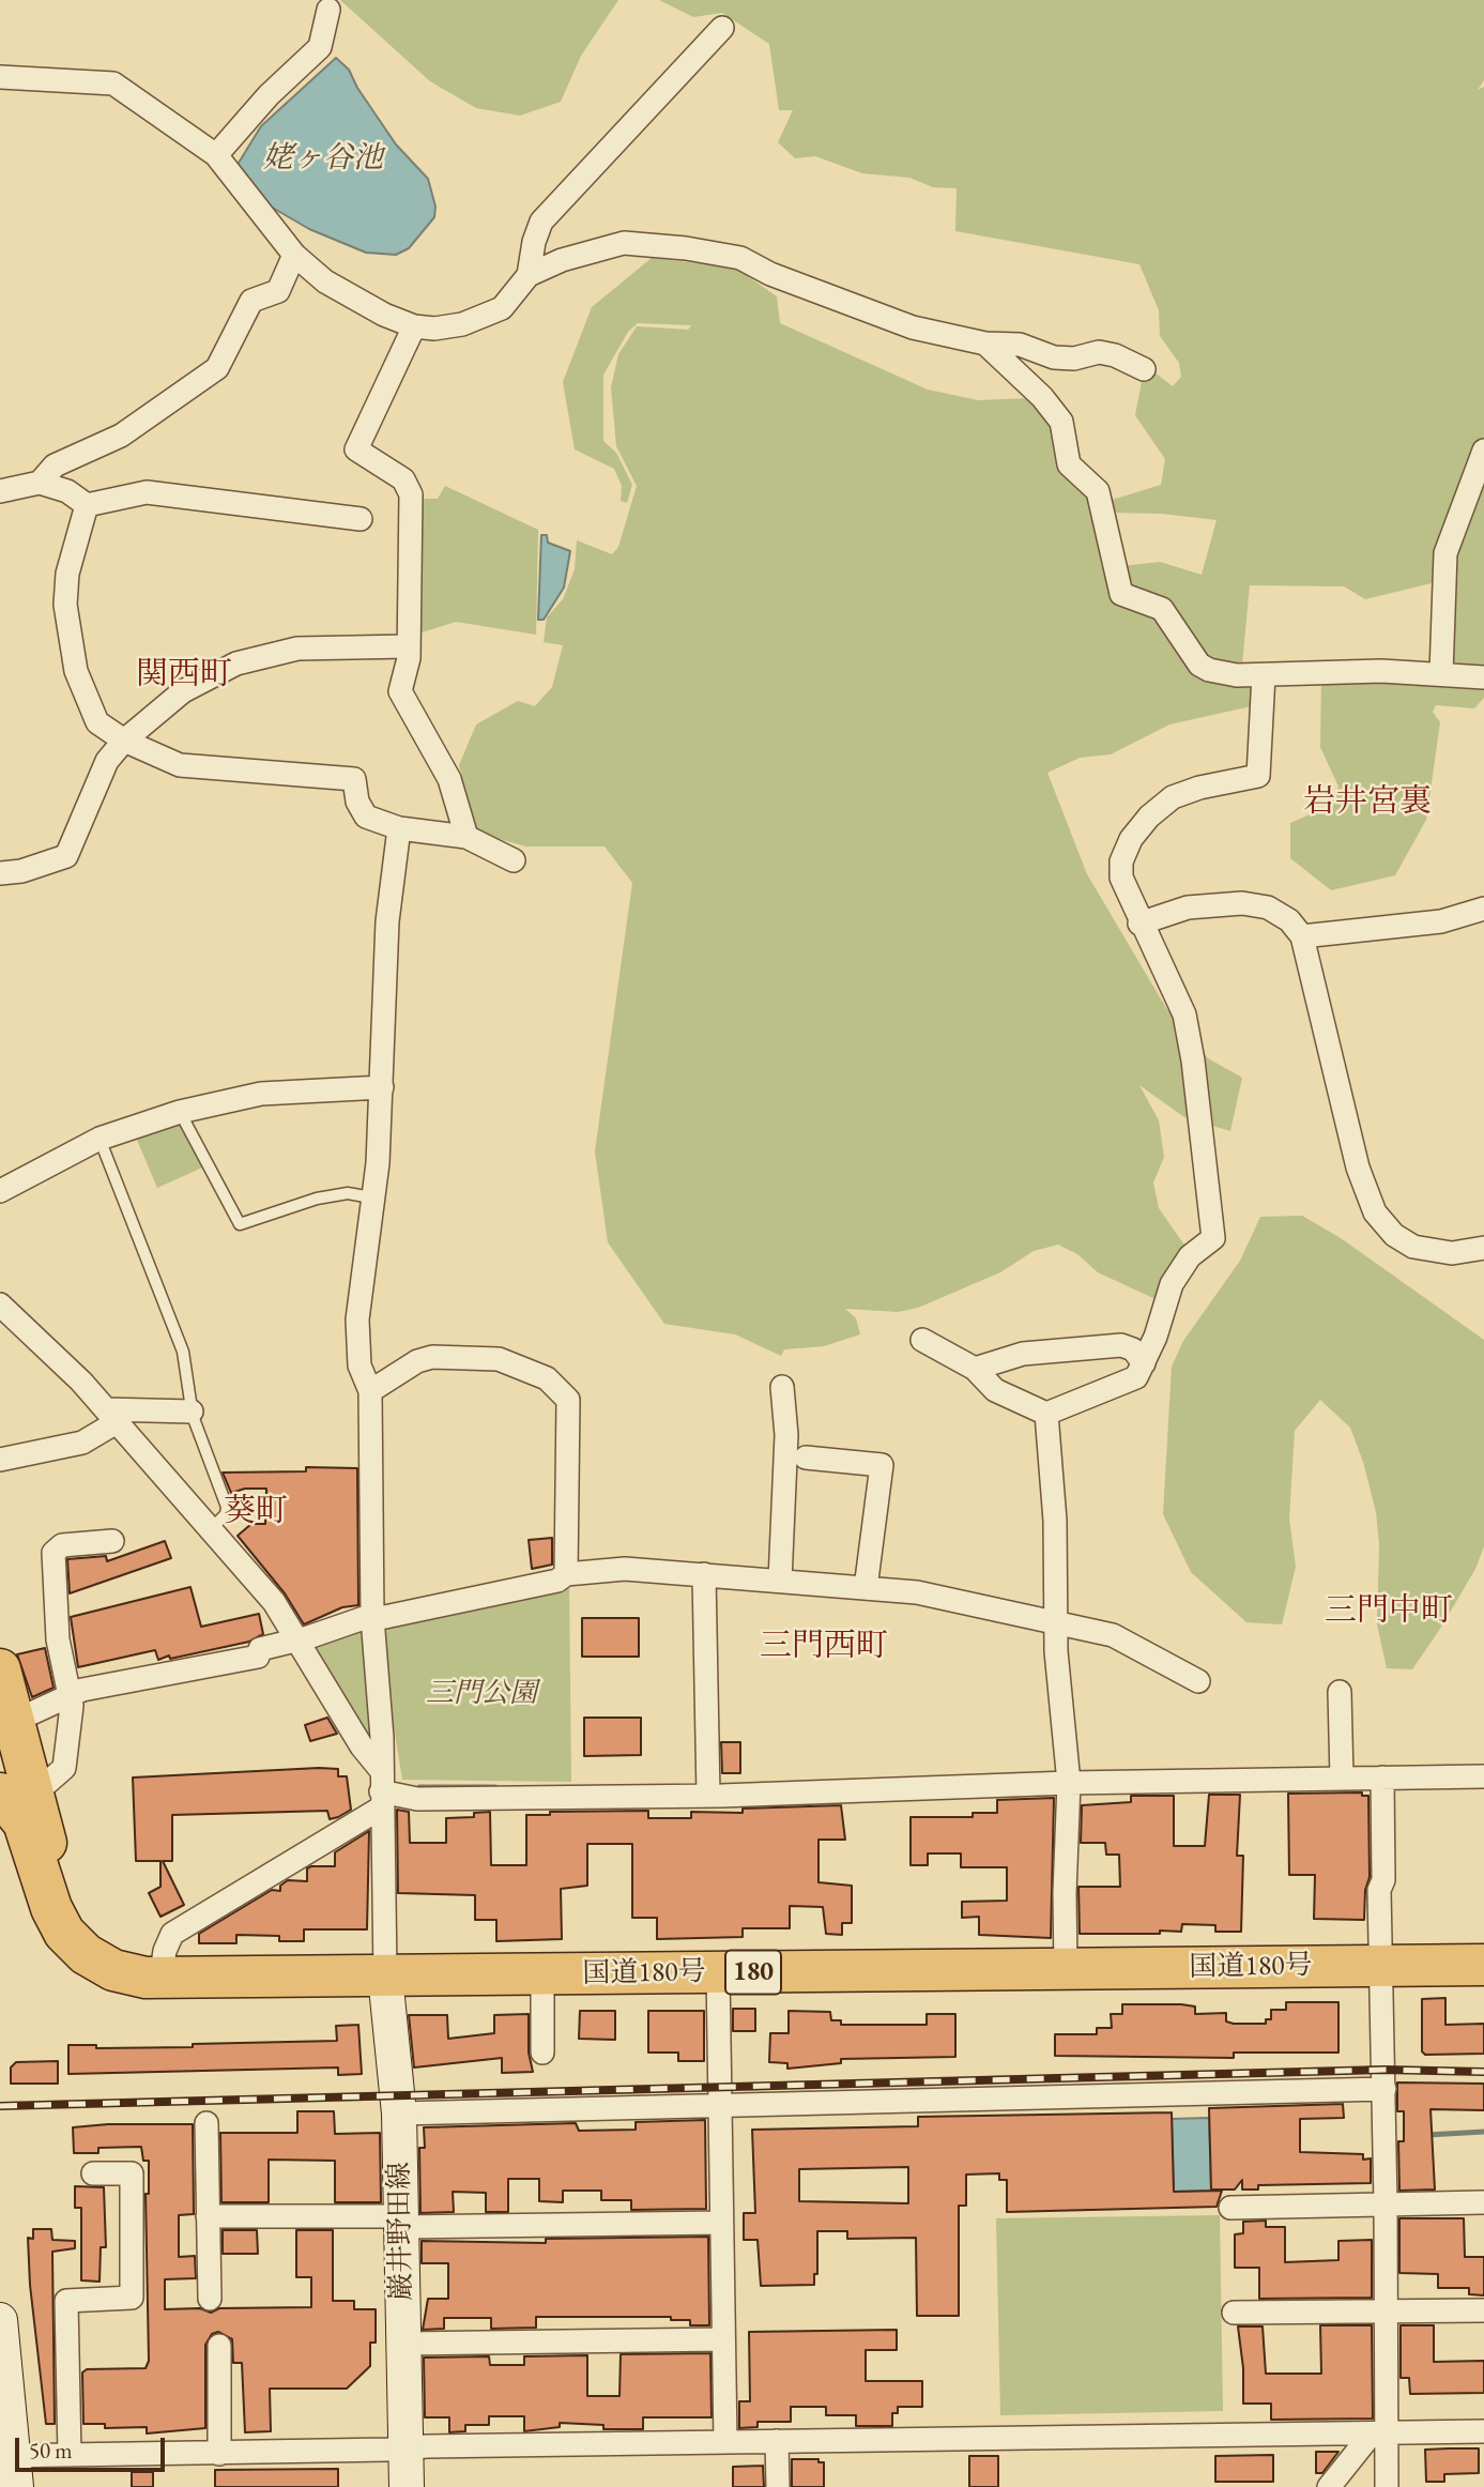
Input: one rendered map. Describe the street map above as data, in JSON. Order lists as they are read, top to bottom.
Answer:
{
  "streets": {
    "highway": ["国道180号", "180"],
    "main road": ["巌井野田線"]
  },
  "crossings": [
    ["国道180号", "巌井野田線"]
  ],
  "districts": [
    "関西町",
    "岩井宮裏",
    "葵町",
    "三門中町",
    "三門西町"
  ],
  "water": ["姥ヶ谷池"],
  "parks": ["三門公園"],
  "scale_bar": "50 m"
}
